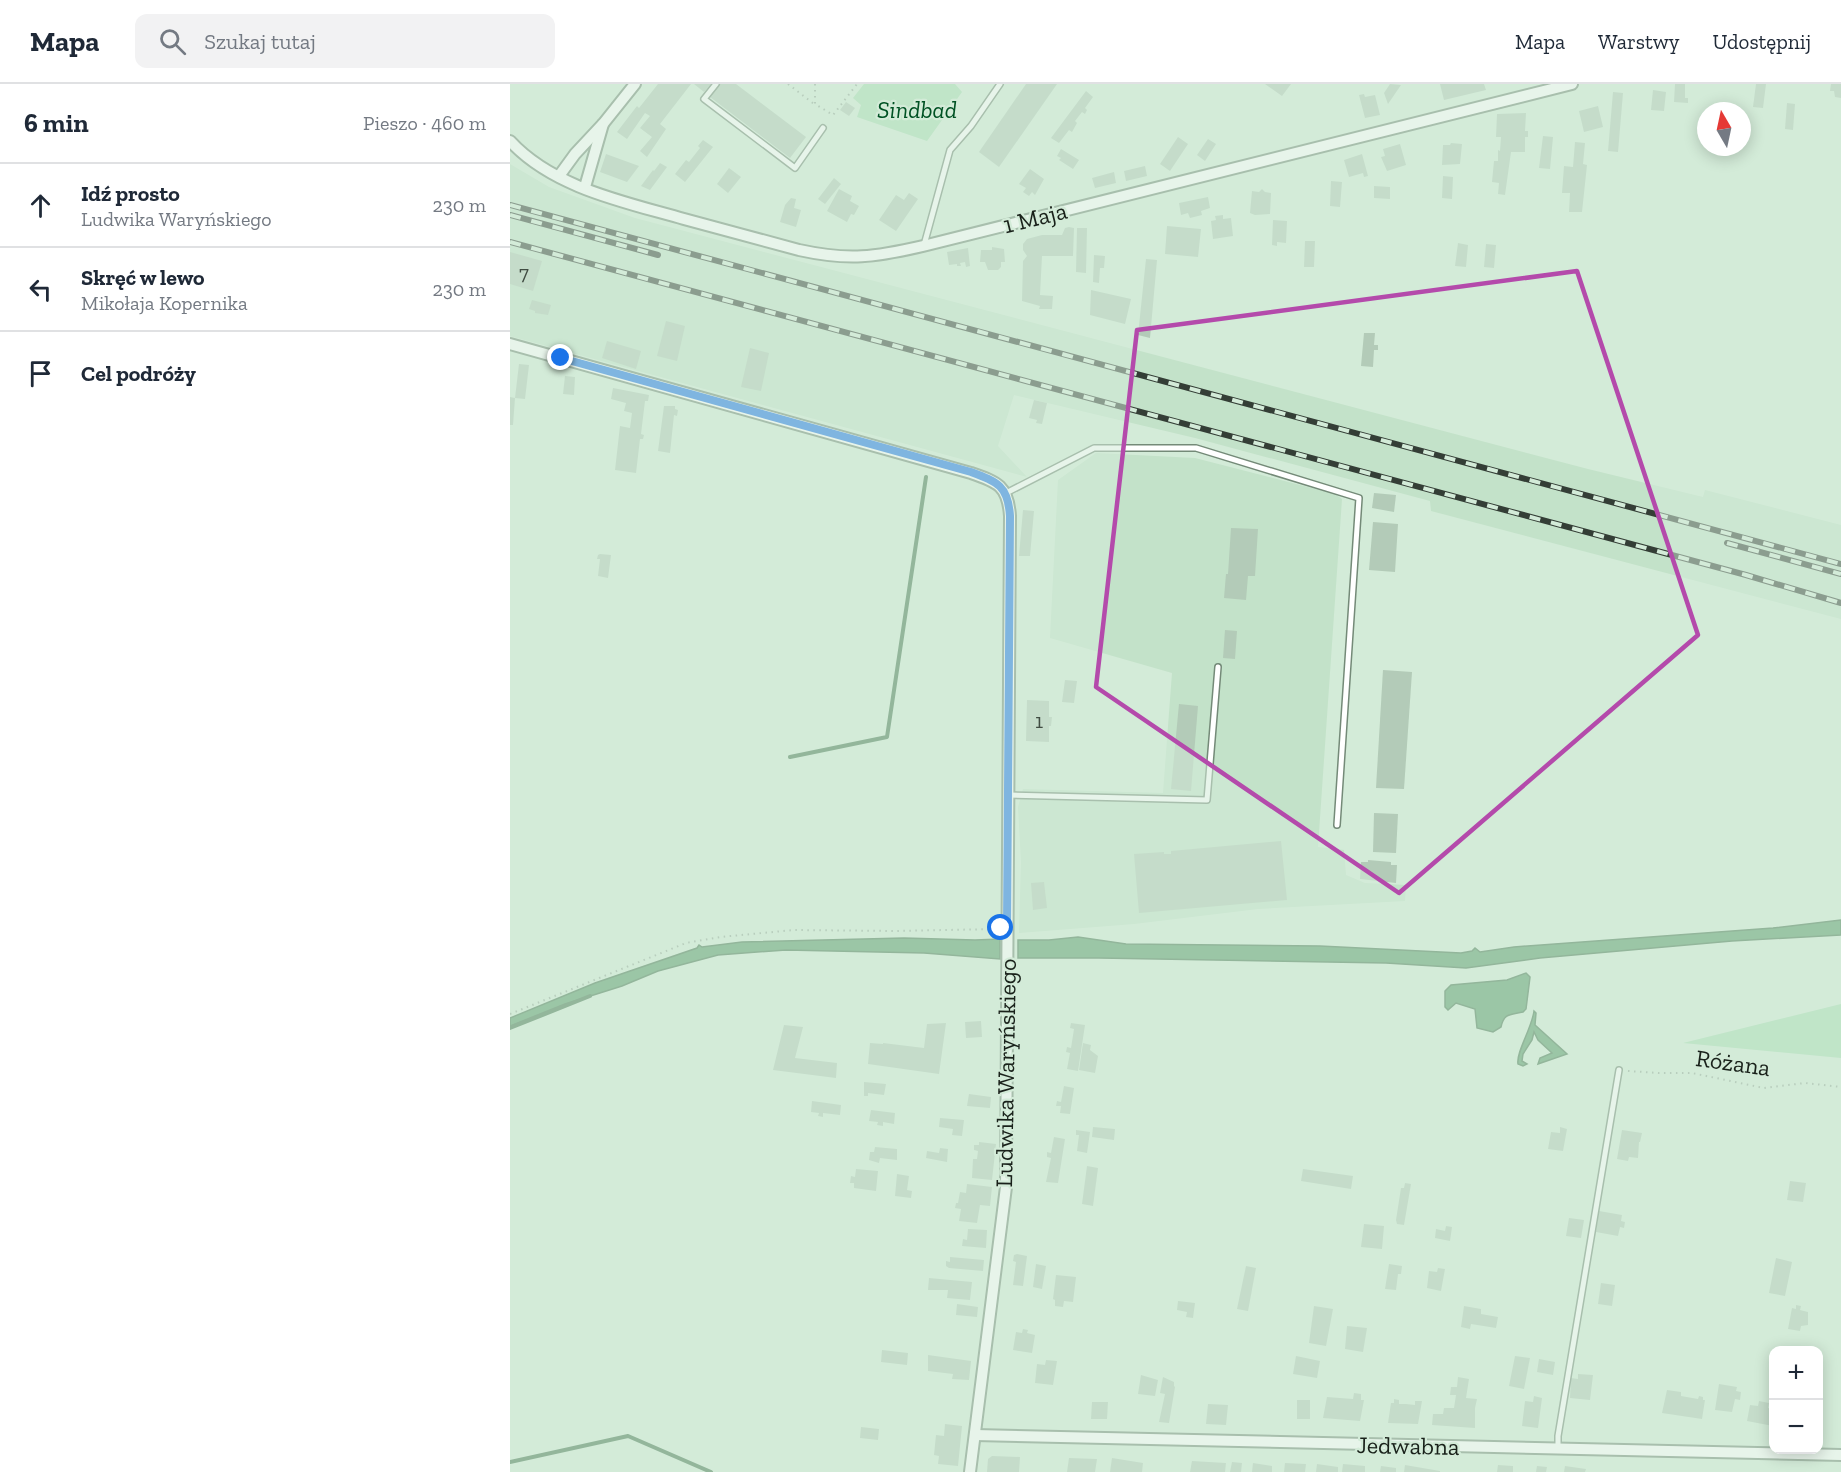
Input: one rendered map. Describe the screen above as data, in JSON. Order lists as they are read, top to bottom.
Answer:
{
  "streets": {
    "street": ["1 Maja", "Ludwika Waryńskiego", "Jedwabna"],
    "path": ["Różana"]
  },
  "crossings": [
    ["Ludwika Waryńskiego", "Jedwabna"]
  ],
  "parks": ["Sindbad"],
  "house_numbers": ["7", "1"],
  "north": "top",
  "page": {
    "header": "Mapa",
    "search": "Szukaj tutaj",
    "nav": ["Mapa", "Warstwy", "Udostępnij"],
    "heading": ["6 min", "Pieszo · 460 m"],
    "list": [
      ["Idź prosto", "Ludwika Waryńskiego", "230 m"],
      ["Skręć w lewo", "Mikołaja Kopernika", "230 m"],
      "Cel podróży"
    ],
    "map_buttons": ["+", "−"]
  }
}
